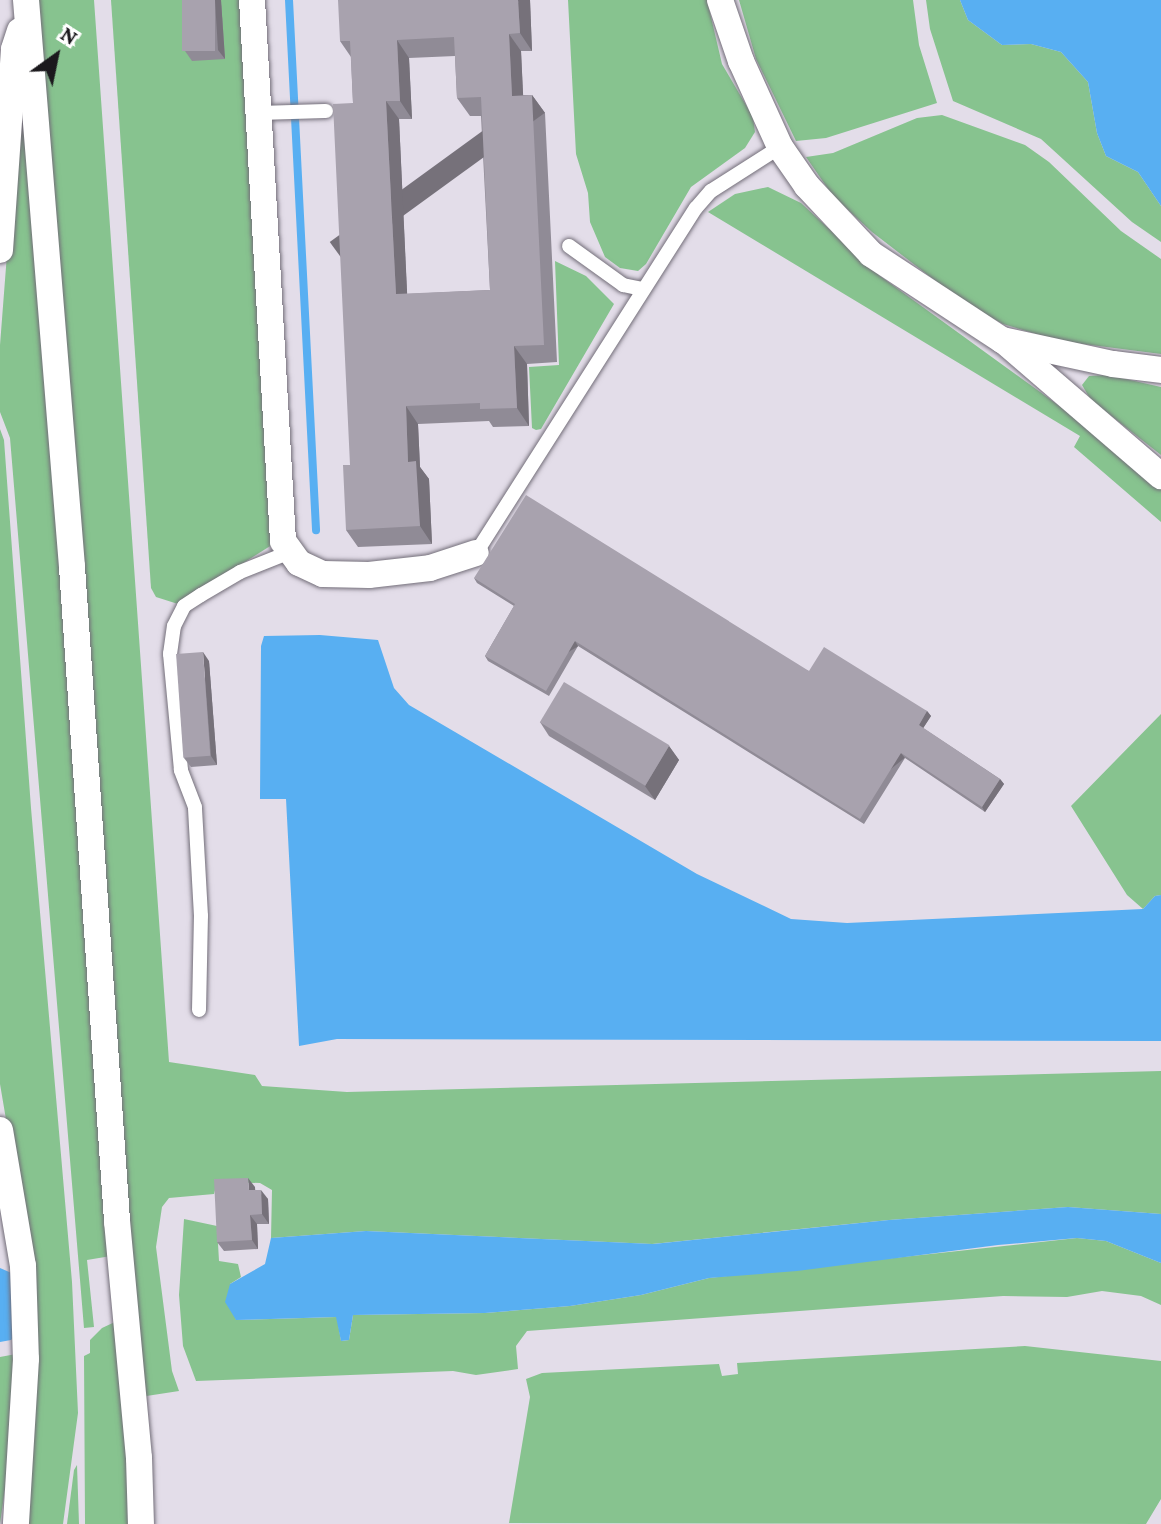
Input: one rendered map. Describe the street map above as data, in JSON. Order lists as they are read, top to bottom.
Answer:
{
  "north": "top right"
}
